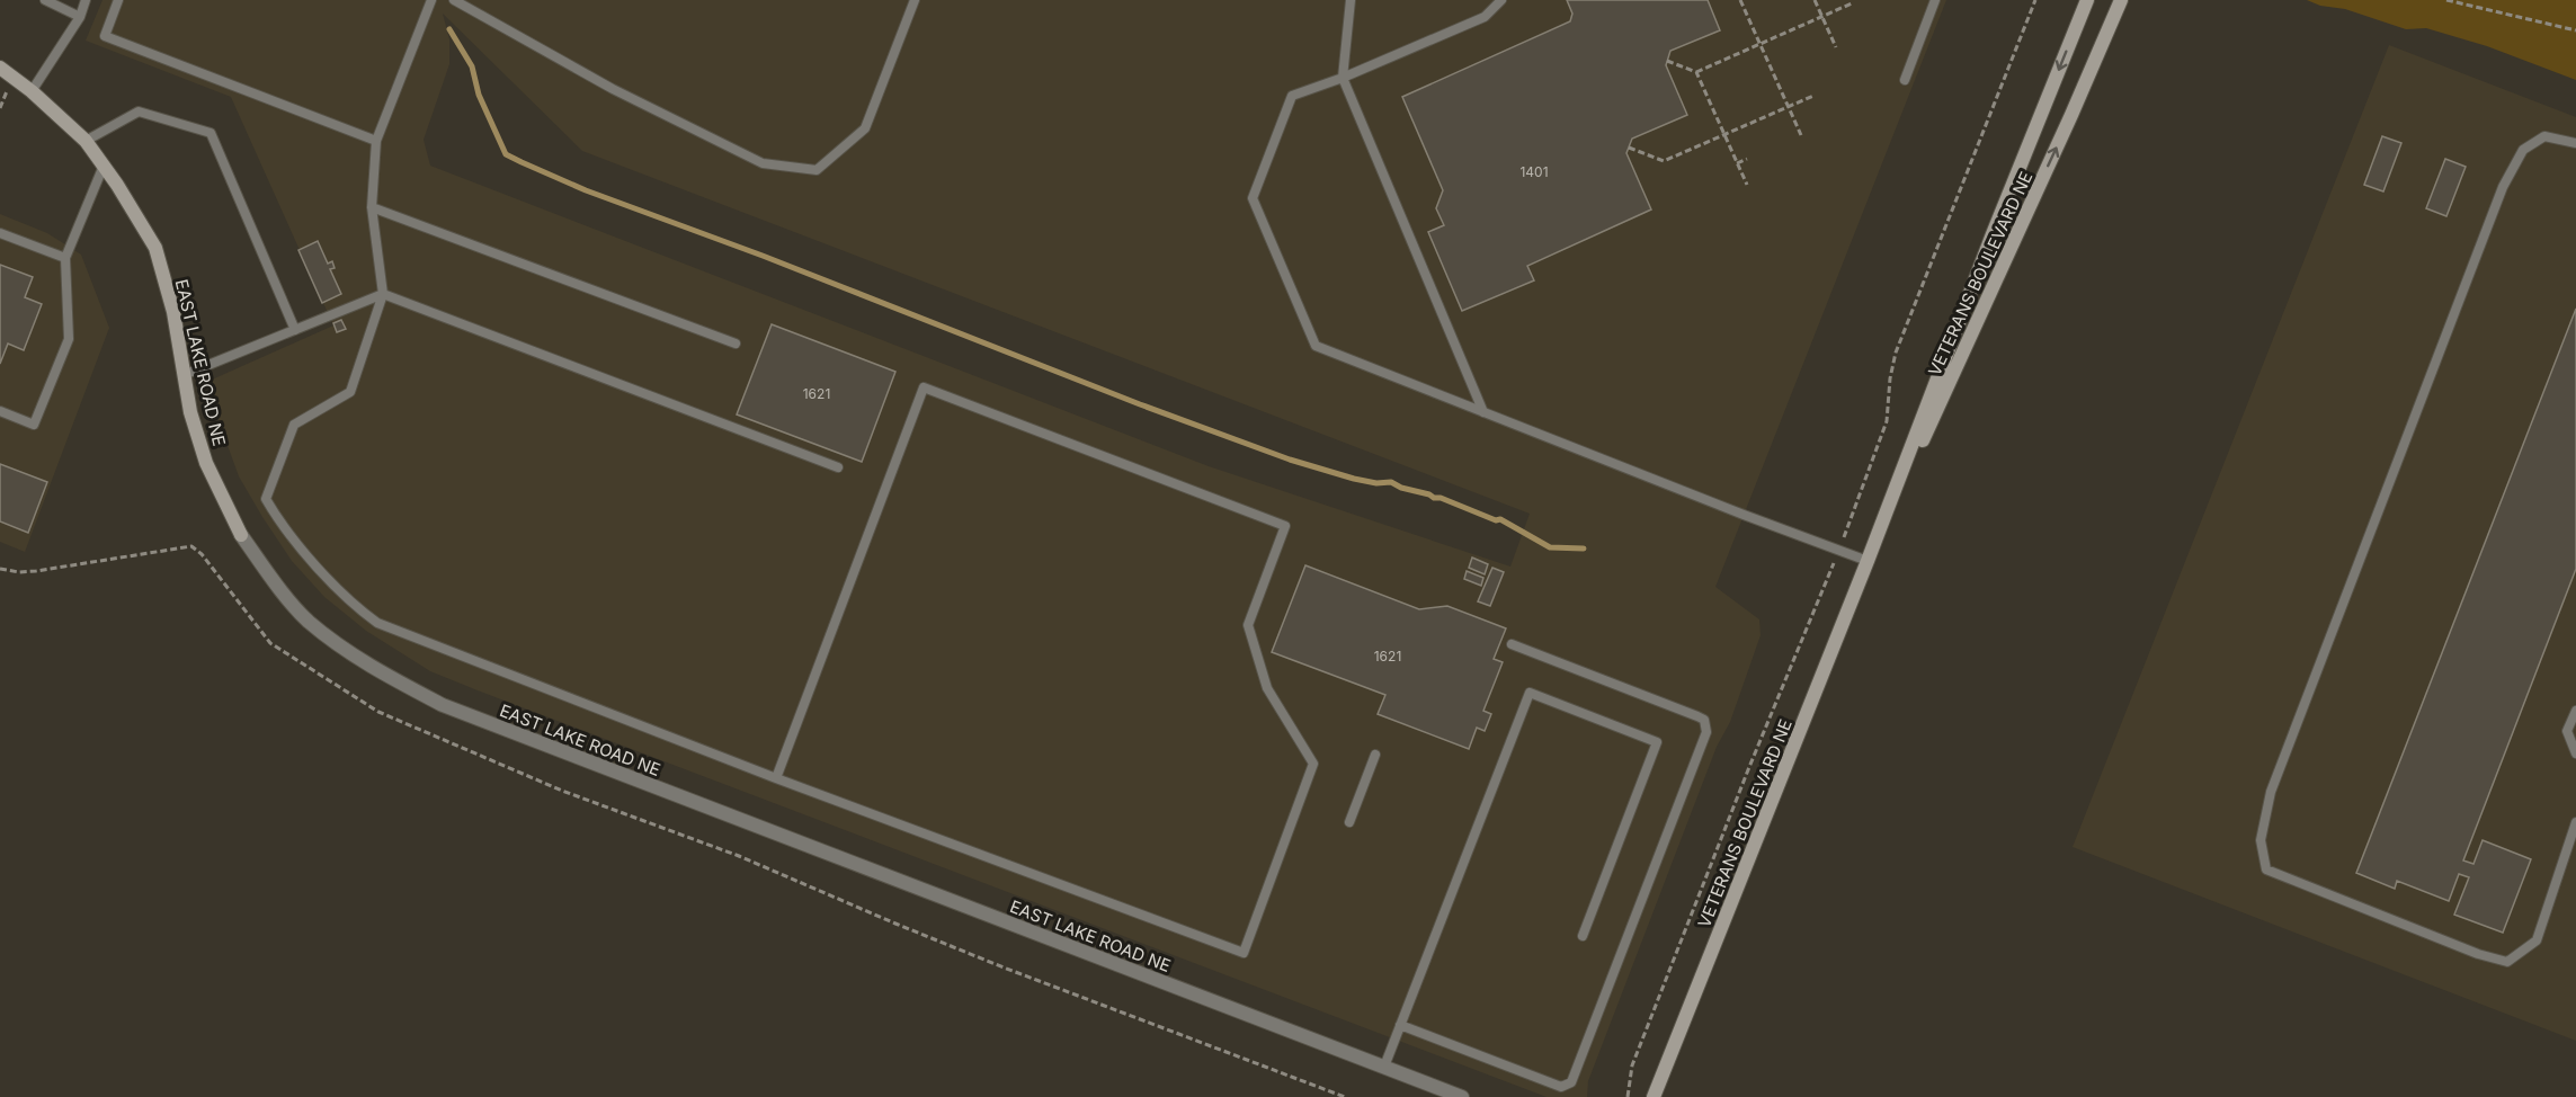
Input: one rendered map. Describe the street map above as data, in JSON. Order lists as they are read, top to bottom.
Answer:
{
  "streets": {
    "main road": ["VETERANS BOULEVARD NE", "EAST LAKE ROAD NE"]
  },
  "house_numbers": ["1401", "1621", "1621"]
}
